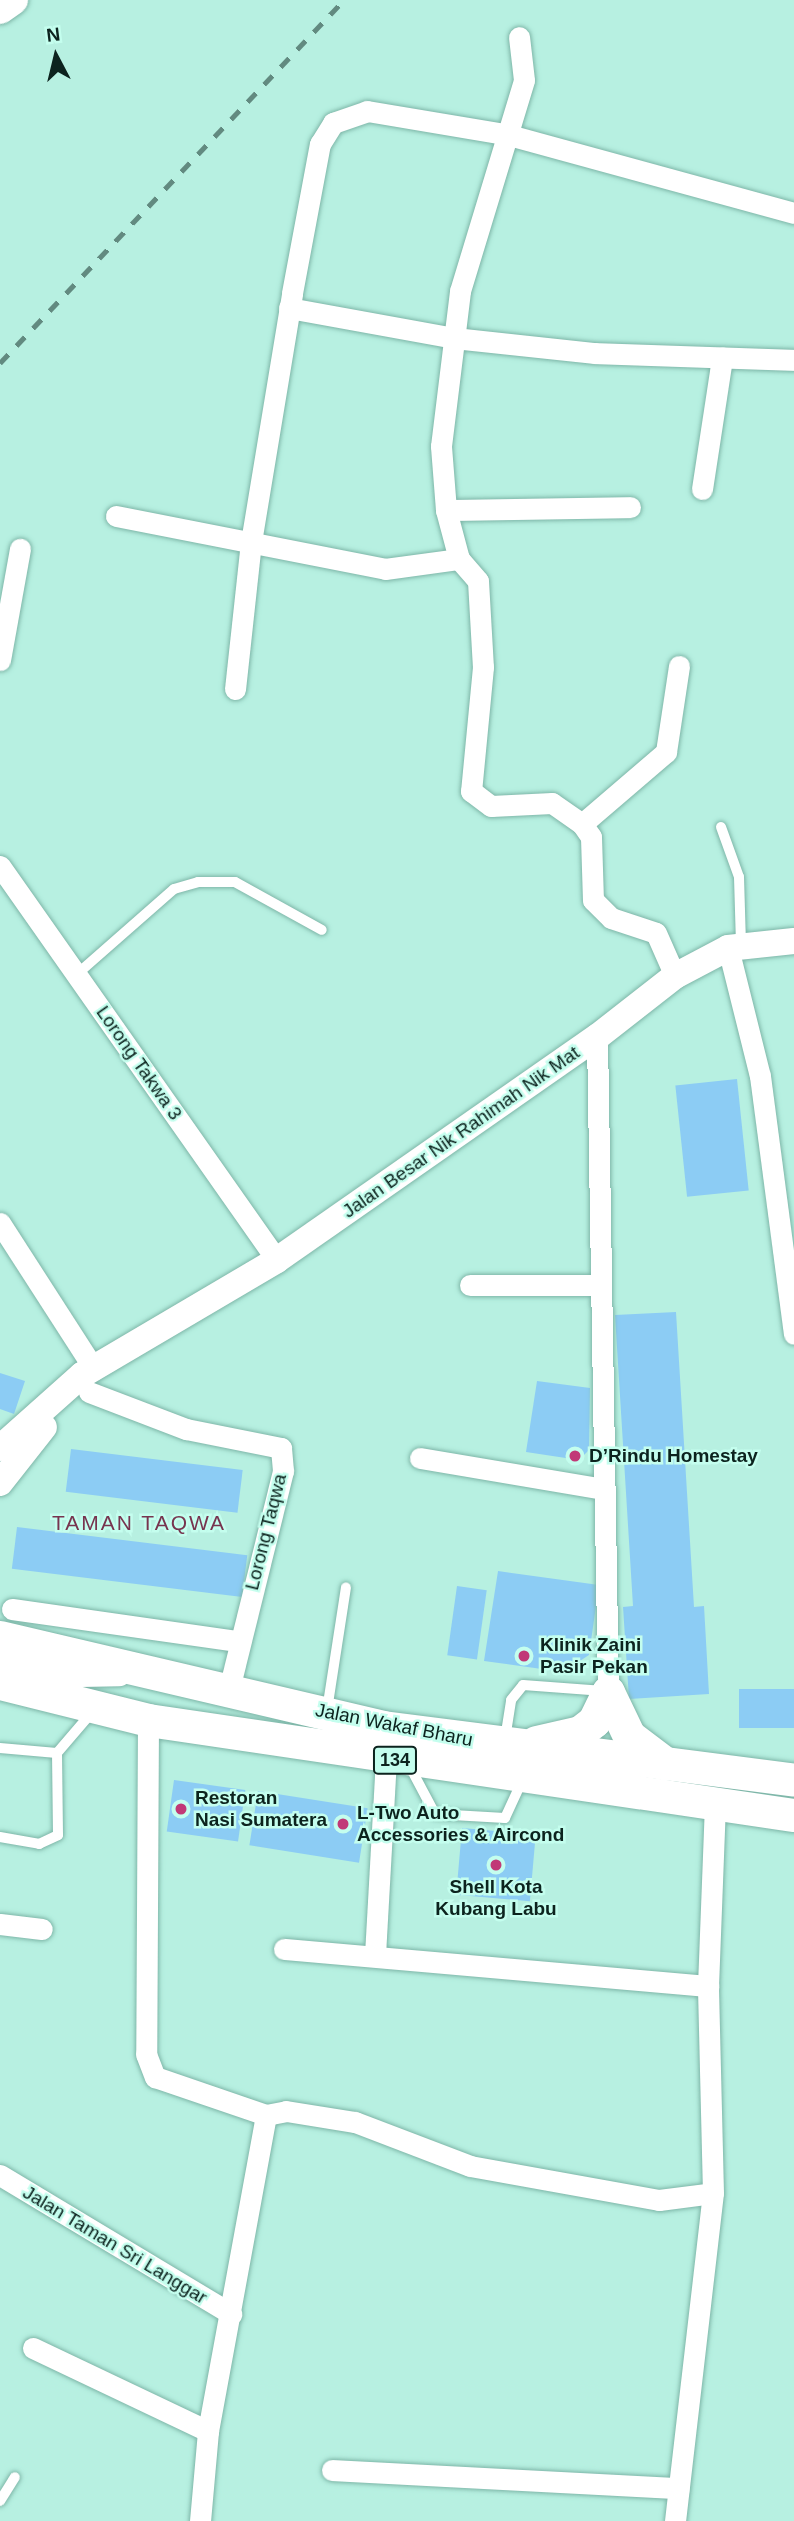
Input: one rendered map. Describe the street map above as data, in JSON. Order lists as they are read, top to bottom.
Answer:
{
  "streets": {
    "main road": ["Jalan Wakaf Bharu", "134"],
    "street": [
      "Lorong Takwa 3",
      "Jalan Besar Nik Rahimah Nik Mat",
      "Lorong Taqwa",
      "Jalan Taman Sri Langgar"
    ]
  },
  "crossings": [
    ["Lorong Takwa 3", "Jalan Besar Nik Rahimah Nik Mat"],
    ["Jalan Besar Nik Rahimah Nik Mat", "Lorong Taqwa"],
    ["Lorong Taqwa", "Jalan Wakaf Bharu"]
  ],
  "districts": ["TAMAN TAQWA"],
  "places": [
    "D’Rindu Homestay",
    "Klinik Zaini Pasir Pekan",
    "Restoran Nasi Sumatera",
    "L-Two Auto Accessories & Aircond",
    "Shell Kota Kubang Labu"
  ],
  "north": "top"
}
